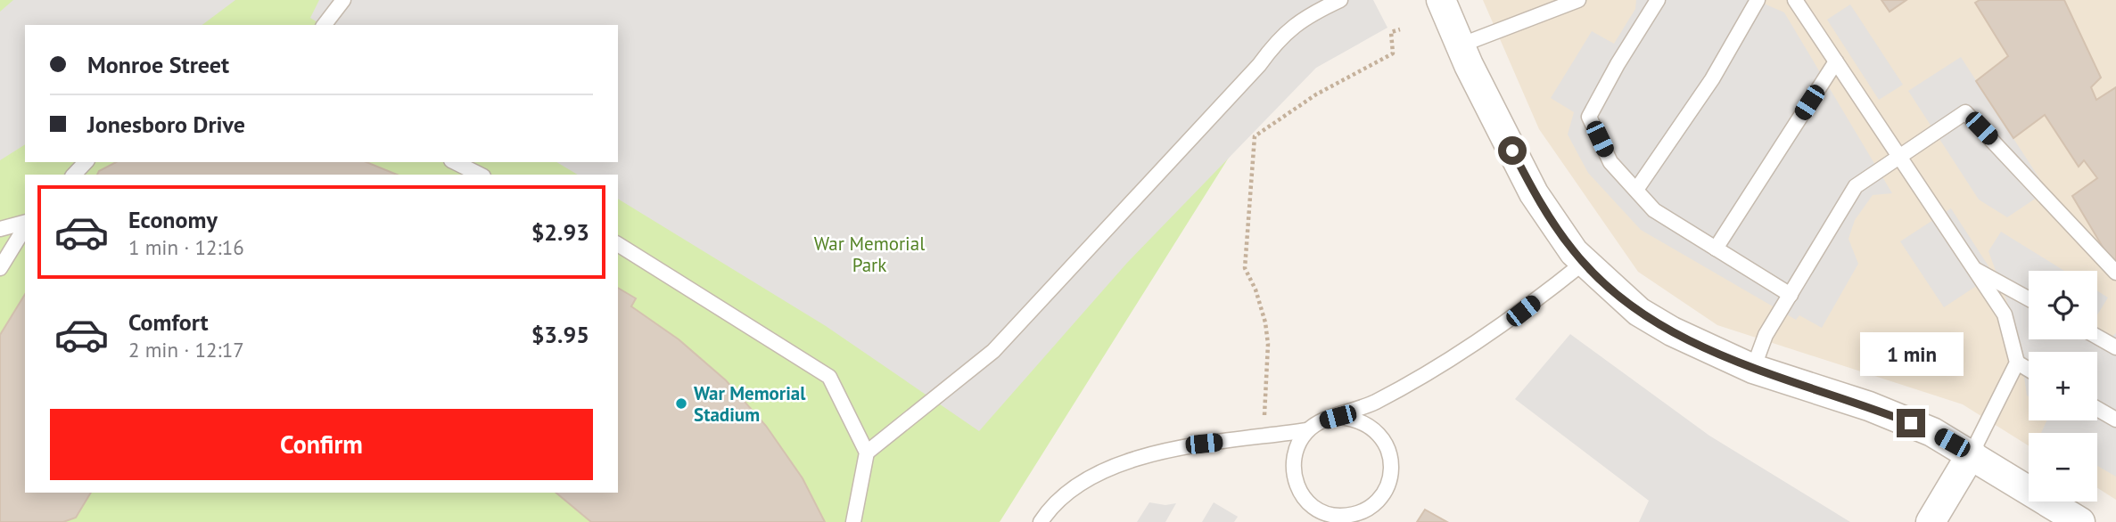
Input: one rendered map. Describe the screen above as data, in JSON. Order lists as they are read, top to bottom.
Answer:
{
  "parks": ["War Memorial Park"],
  "places": ["War Memorial Stadium"],
  "page": {
    "banner": ["Monroe Street", "Jonesboro Drive"],
    "list": [
      {
        "name": "Economy",
        "note": "1 min · 12:16",
        "value": "$2.93"
      },
      {
        "name": "Comfort",
        "note": "2 min · 12:17",
        "value": "$3.95"
      }
    ],
    "map_buttons": ["+", "−"],
    "bubble": "1 min",
    "buttons": "Confirm"
  }
}
